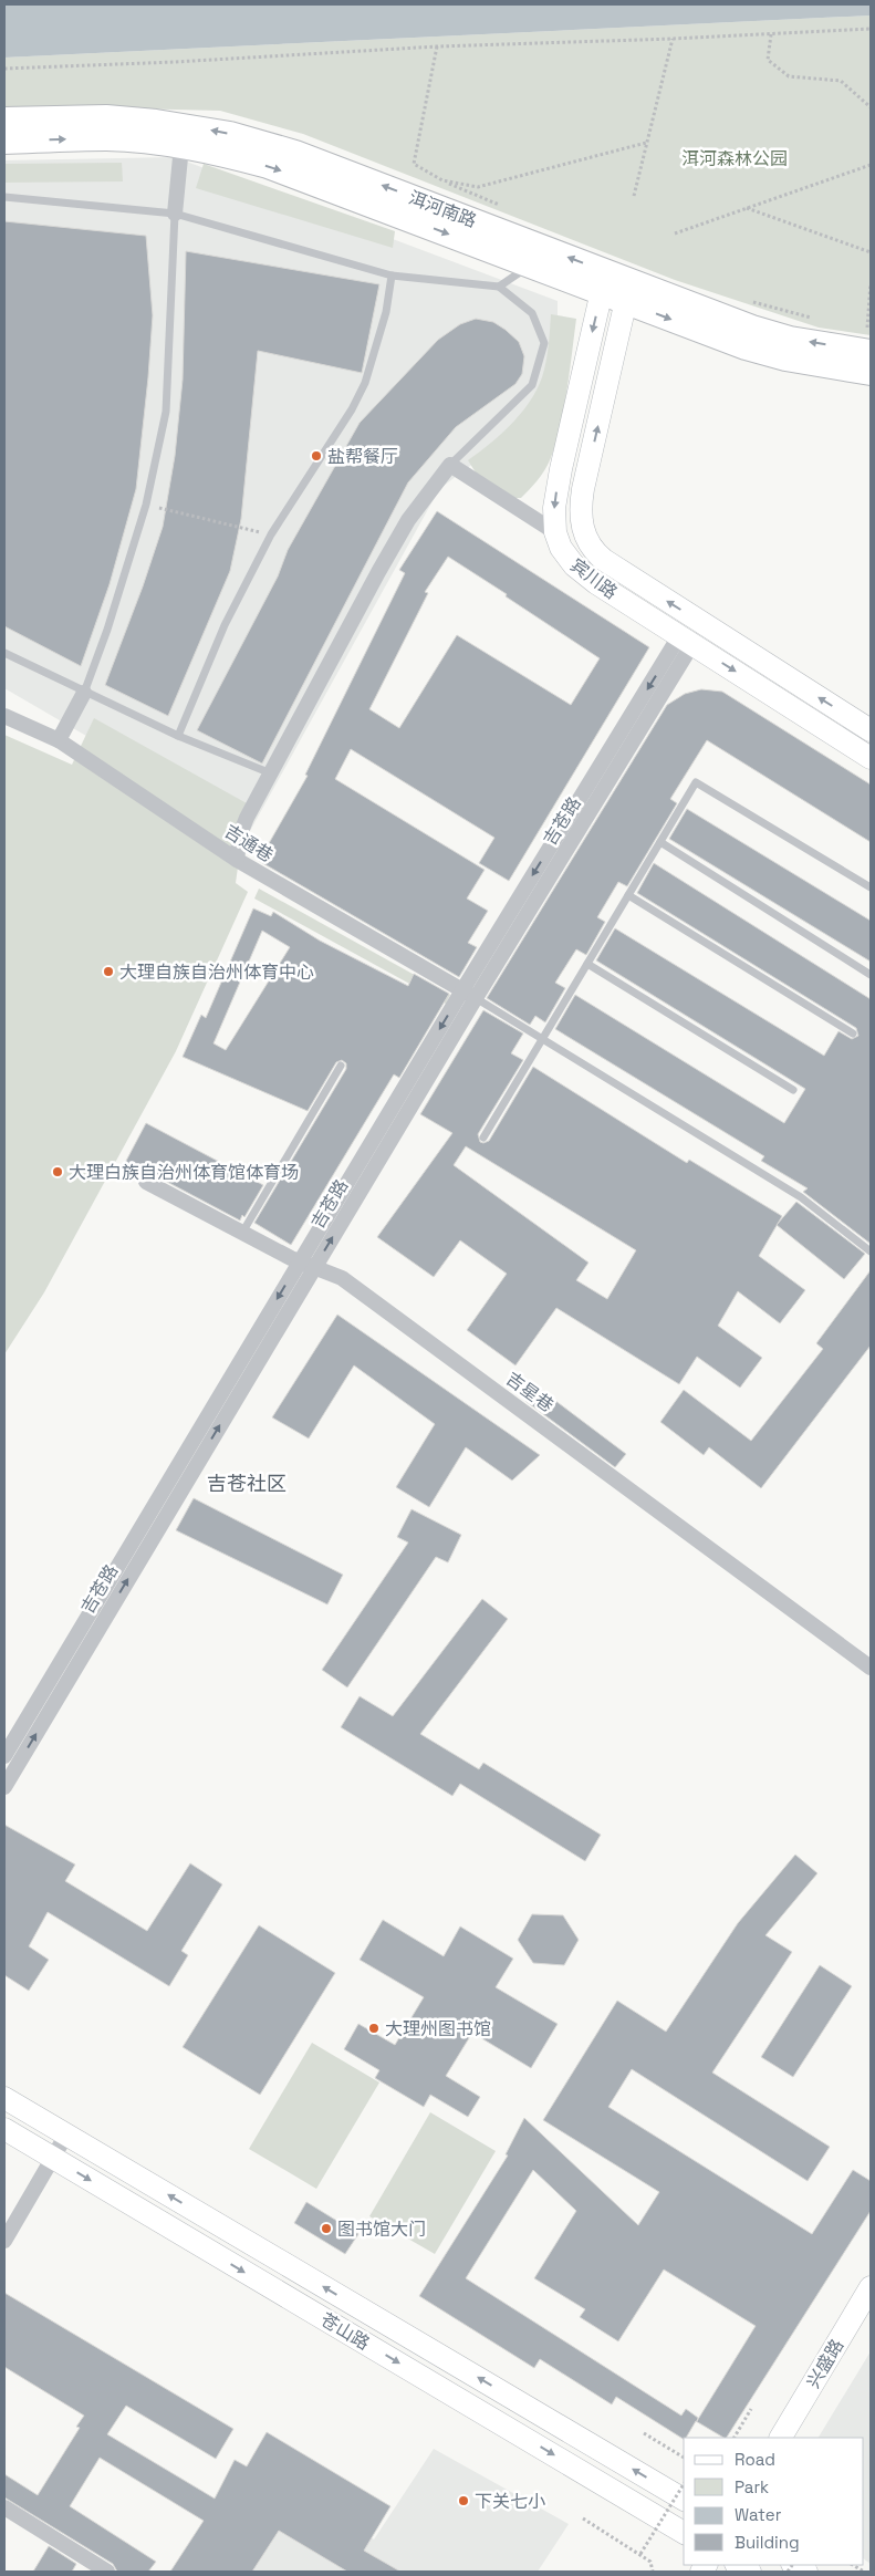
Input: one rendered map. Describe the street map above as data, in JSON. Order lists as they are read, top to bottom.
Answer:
{
  "streets": {
    "main road": [
      "洱河南路",
      "宾川路",
      "苍山路",
      "兴盛路"
    ],
    "street": ["吉苍路", "吉通巷", "吉星巷"]
  },
  "crossings": [
    ["洱河南路", "宾川路"],
    ["宾川路", "吉苍路"],
    ["吉苍路", "吉通巷"],
    ["吉苍路", "吉星巷"]
  ],
  "districts": ["吉苍社区"],
  "parks": ["洱河森林公园"],
  "places": [
    "盐帮餐厅",
    "大理自族自治州体育中心",
    "大理白族自治州体育馆体育场",
    "大理州图书馆",
    "图书馆大门",
    "下关七小"
  ],
  "legend": [
    "Road",
    "Park",
    "Water",
    "Building"
  ]
}
